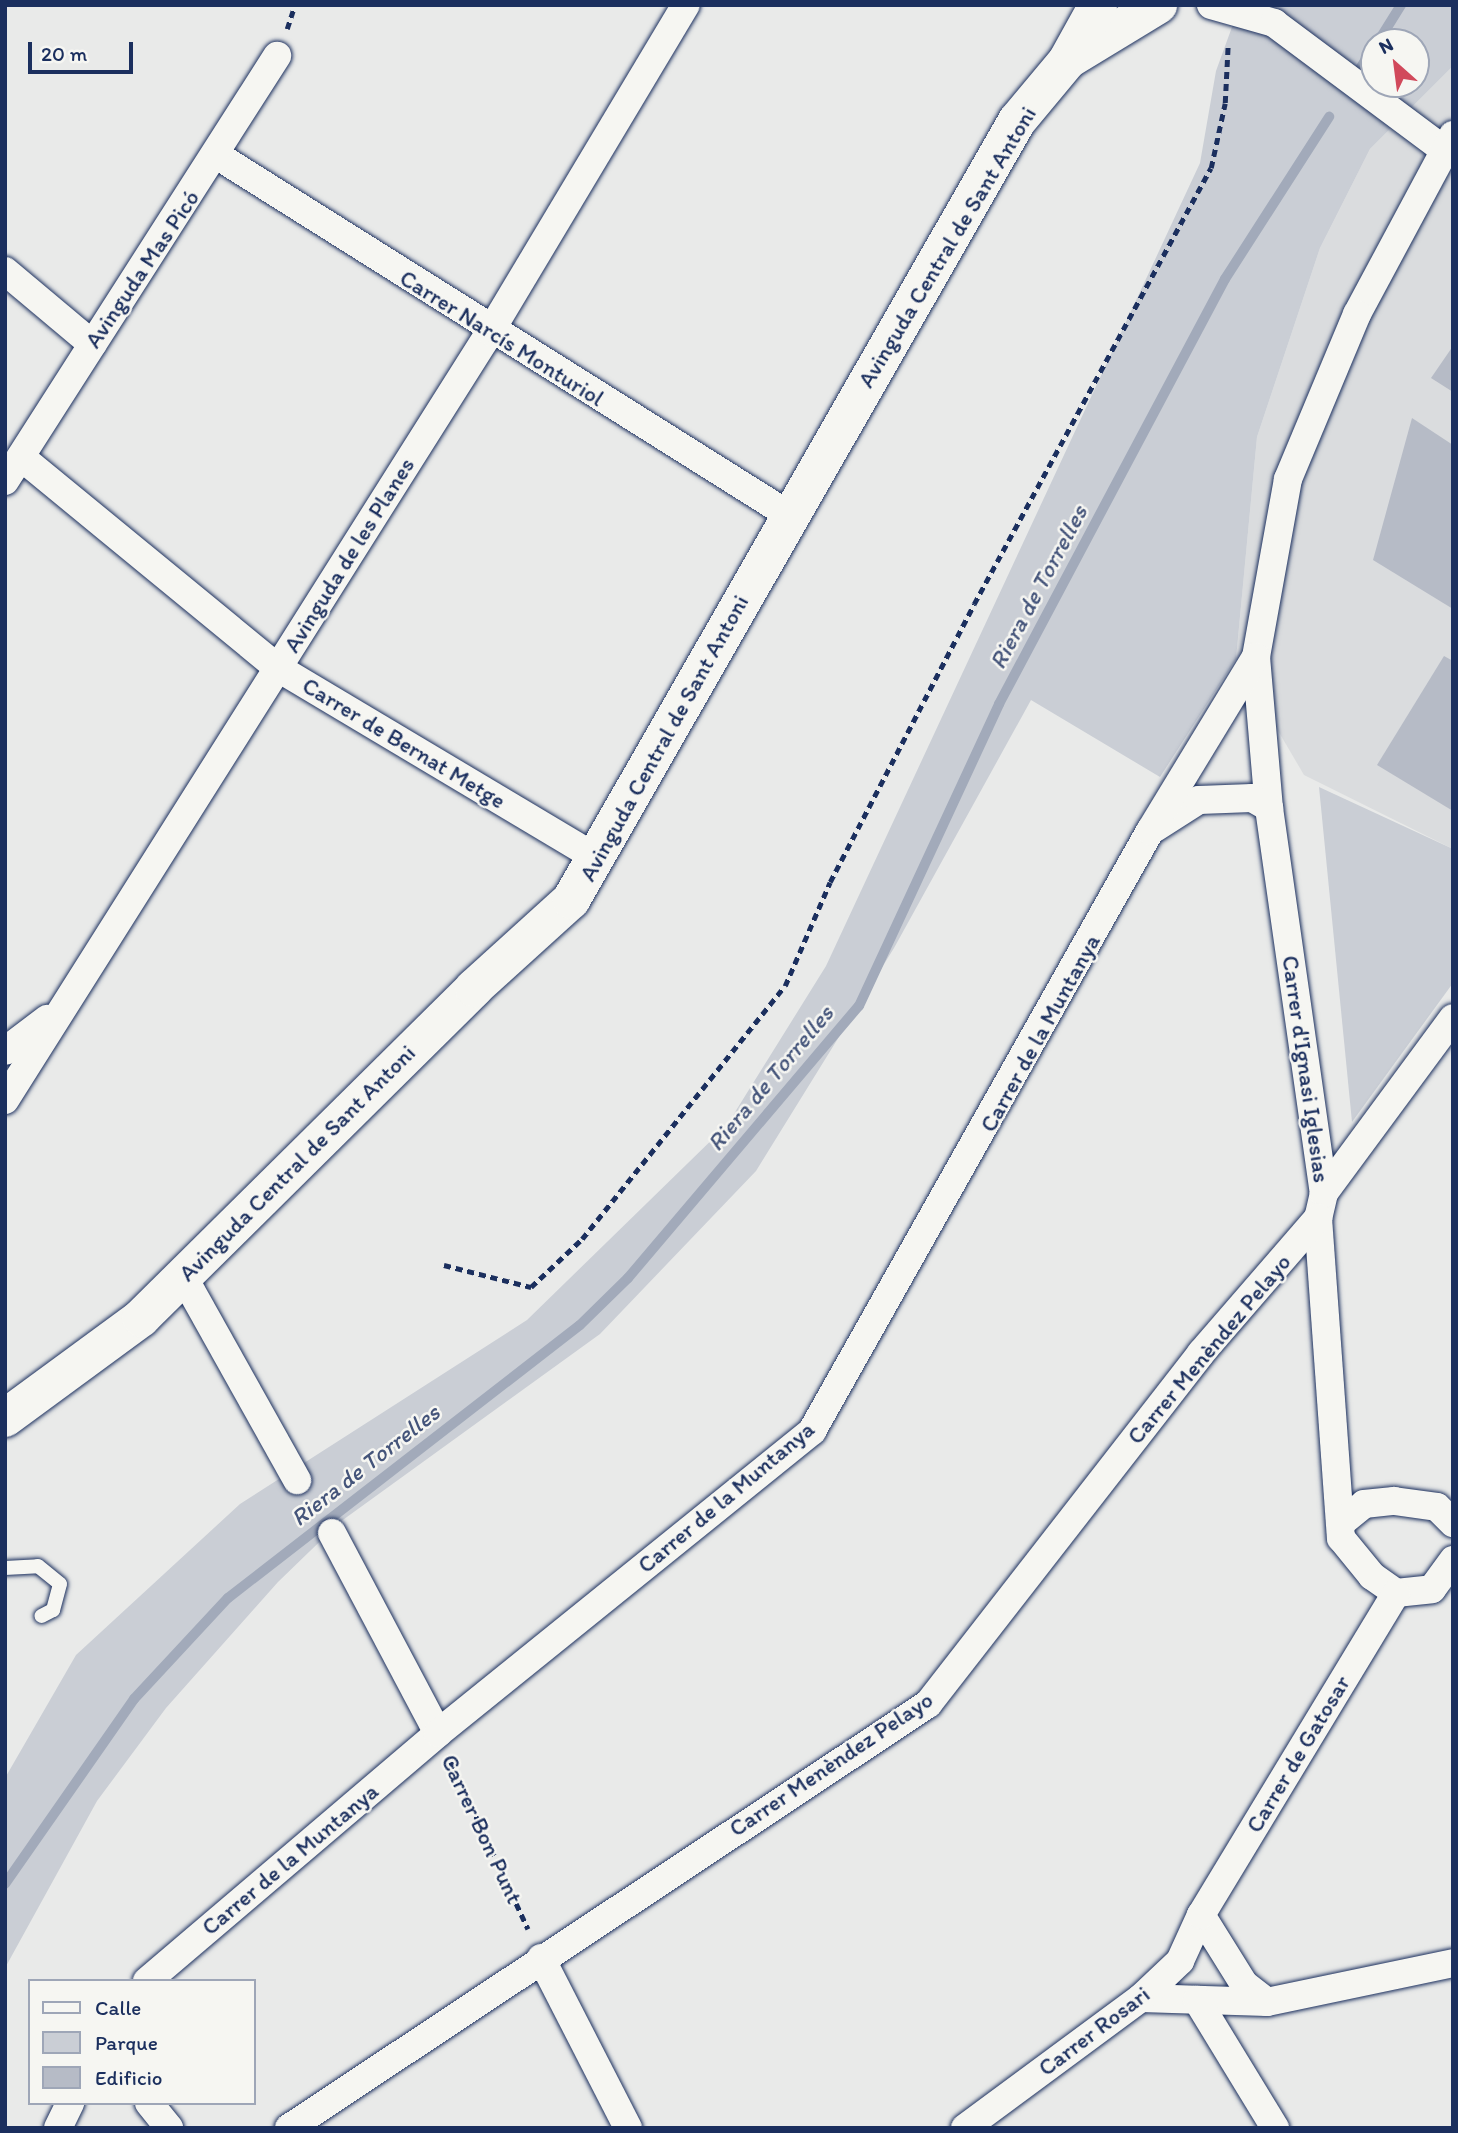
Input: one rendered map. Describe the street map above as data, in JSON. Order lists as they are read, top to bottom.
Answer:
{
  "streets": {
    "main road": ["Avinguda Central de Sant Antoni"],
    "street": [
      "Avinguda Mas Picó",
      "Carrer Narcís Monturiol",
      "Avinguda de les Planes",
      "Carrer de Bernat Metge",
      "Carrer de la Muntanya",
      "Carrer d'Ignasi Iglesias",
      "Carrer Menèndez Pelayo",
      "Carrer de Gatosar",
      "Carrer Bon Punt",
      "Carrer Rosari"
    ]
  },
  "crossings": [
    ["Avinguda Central de Sant Antoni", "Carrer Narcís Monturiol"],
    ["Avinguda Central de Sant Antoni", "Carrer de Bernat Metge"],
    ["Avinguda Mas Picó", "Carrer Narcís Monturiol"],
    ["Avinguda Mas Picó", "Carrer de Bernat Metge"],
    ["Carrer Narcís Monturiol", "Avinguda de les Planes"],
    ["Avinguda de les Planes", "Carrer de Bernat Metge"],
    ["Carrer de la Muntanya", "Carrer d'Ignasi Iglesias"],
    ["Carrer de la Muntanya", "Carrer Bon Punt"],
    ["Carrer d'Ignasi Iglesias", "Carrer Menèndez Pelayo"],
    ["Carrer Menèndez Pelayo", "Carrer Bon Punt"],
    ["Carrer de Gatosar", "Carrer Rosari"]
  ],
  "water": ["Riera de Torrelles"],
  "legend": ["Calle", "Parque", "Edificio"],
  "scale_bar": "20 m",
  "north": "top left"
}
